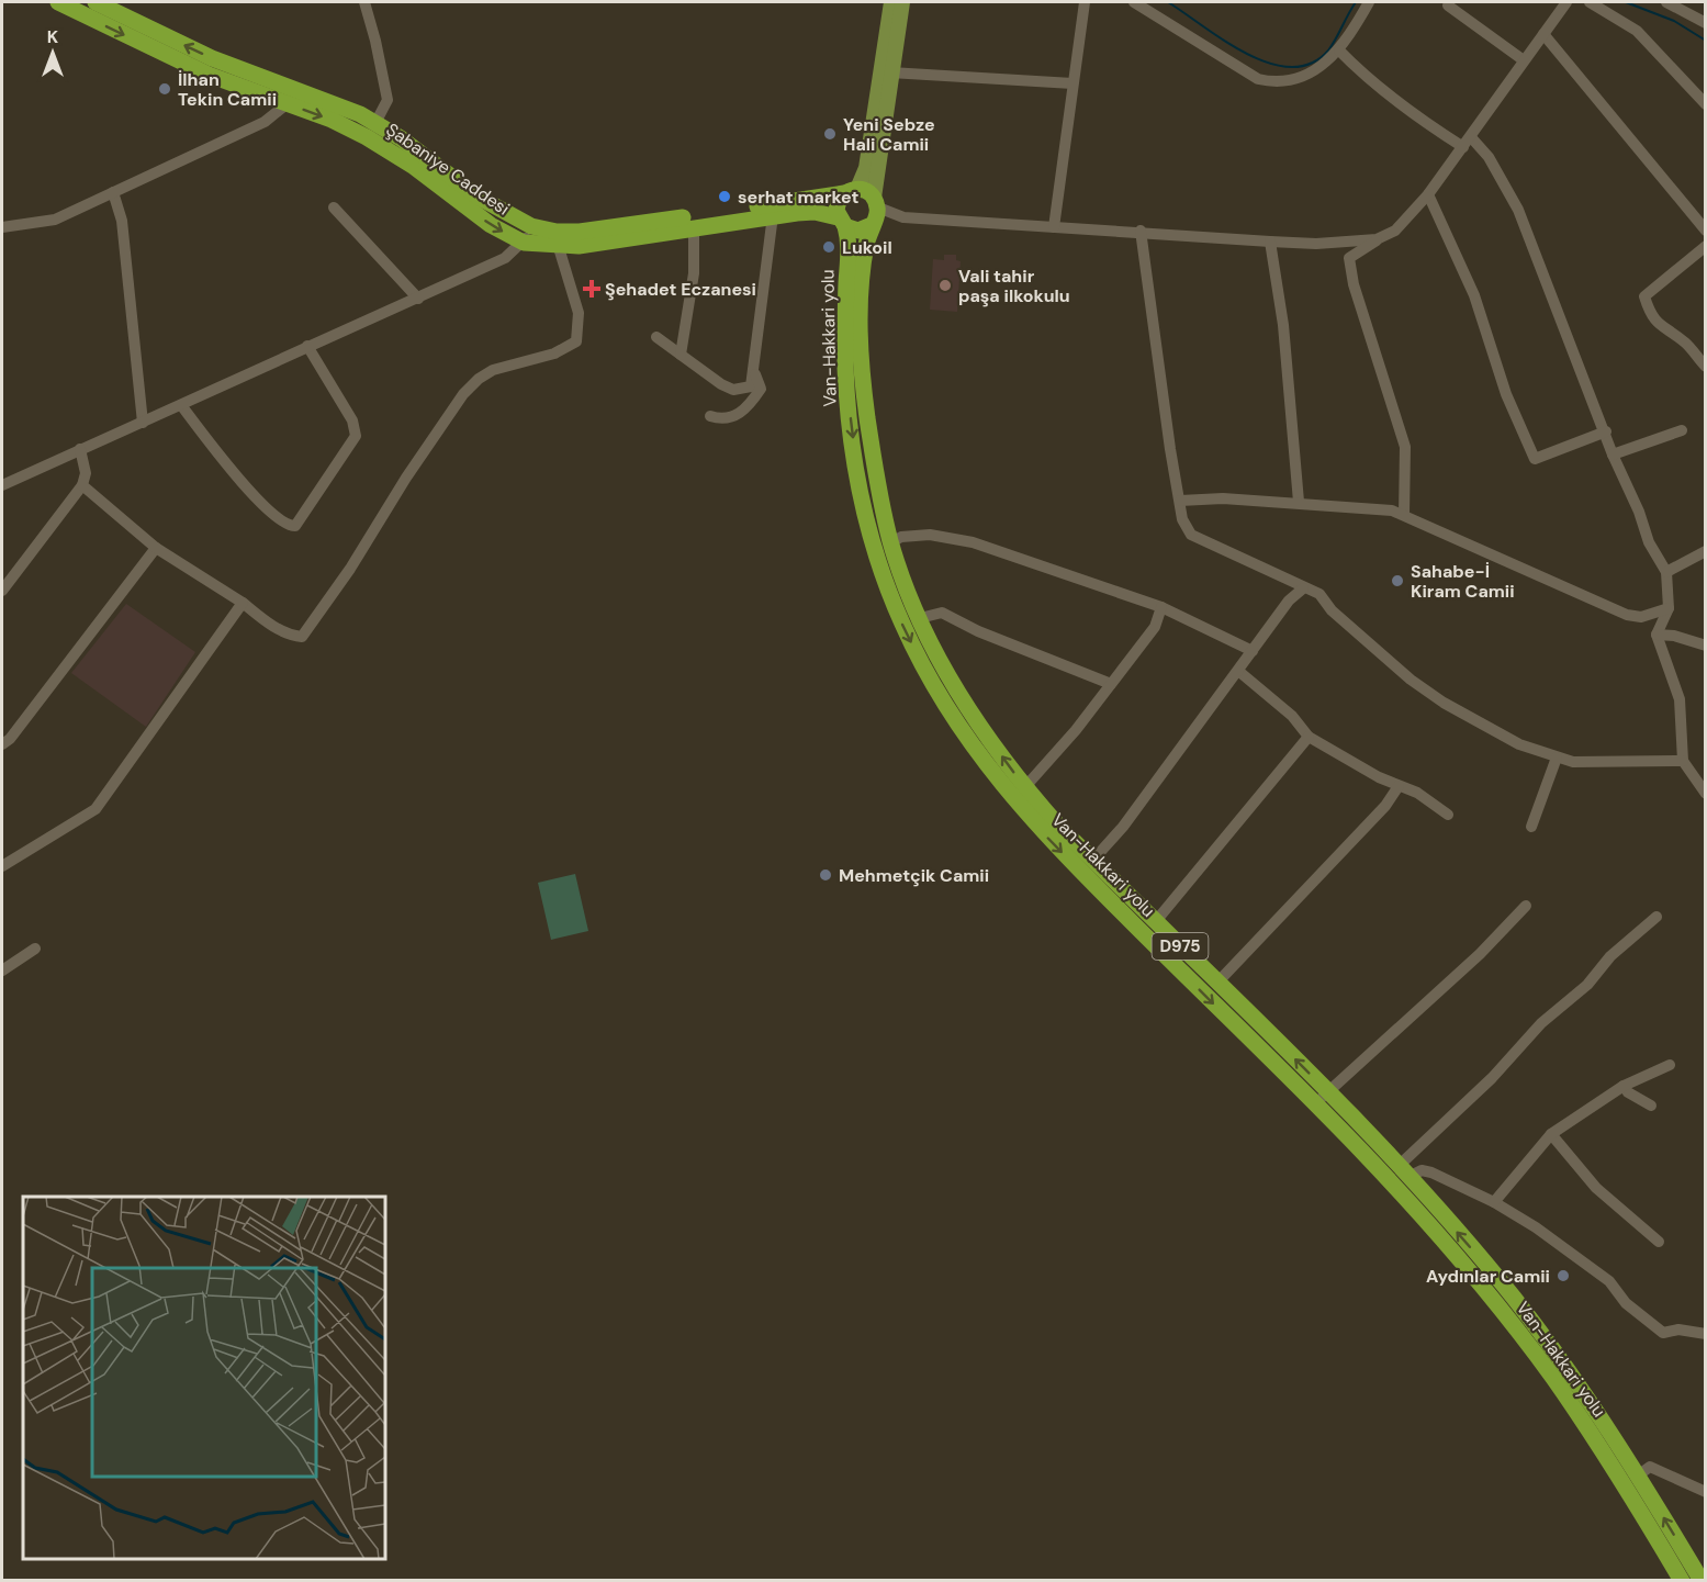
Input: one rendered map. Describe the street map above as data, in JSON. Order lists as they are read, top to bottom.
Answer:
{
  "streets": {
    "highway": ["Şabaniye Caddesi", "Van-Hakkari yolu", "D975"]
  },
  "crossings": [
    ["Şabaniye Caddesi", "Van-Hakkari yolu"],
    ["Şabaniye Caddesi", "D975"],
    ["Van-Hakkari yolu", "D975"]
  ],
  "places": {
    "other": [
      "İlhan Tekin Camii",
      "Yeni Sebze Hali Camii",
      "serhat market",
      "Lukoil",
      "Vali tahir paşa ilkokulu",
      "Sahabe-İ Kiram Camii",
      "Mehmetçik Camii",
      "Aydınlar Camii"
    ],
    "health": ["Şehadet Eczanesi"]
  },
  "north": "top"
}
